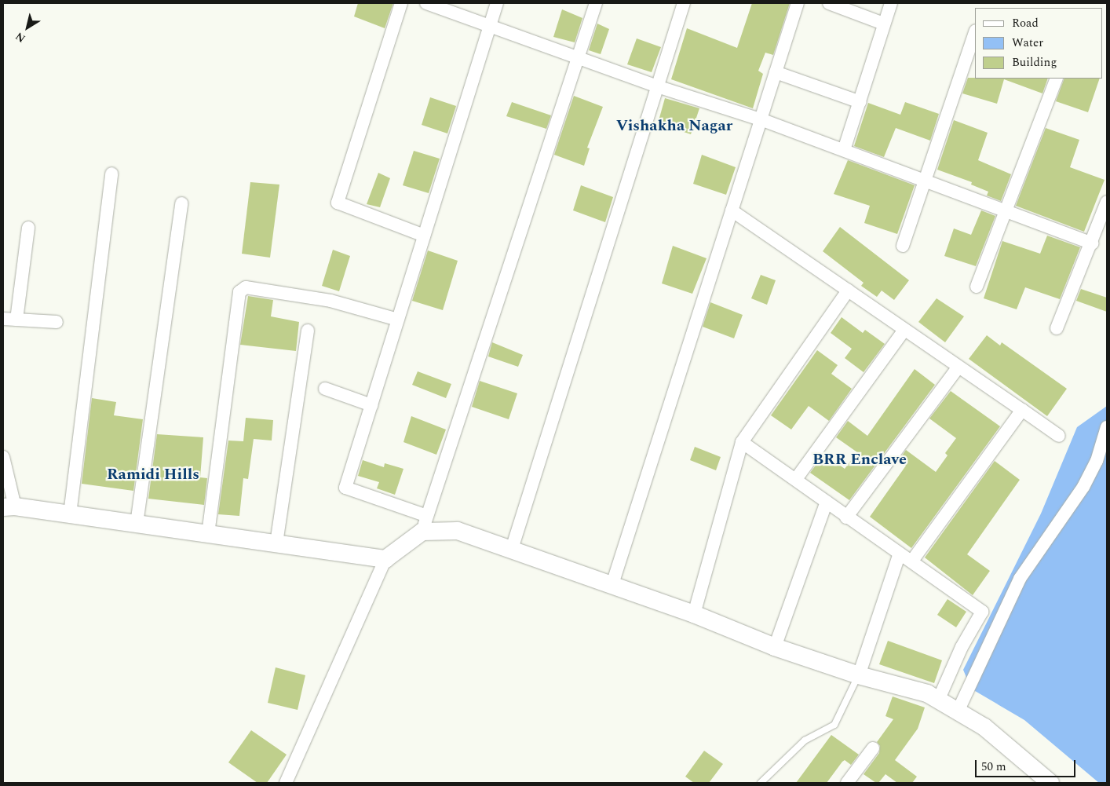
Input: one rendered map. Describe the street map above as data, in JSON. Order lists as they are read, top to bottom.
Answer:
{
  "districts": ["Vishakha Nagar", "BRR Enclave", "Ramidi Hills"],
  "legend": ["Road", "Water", "Building"],
  "scale_bar": "50 m",
  "north": "bottom left"
}
